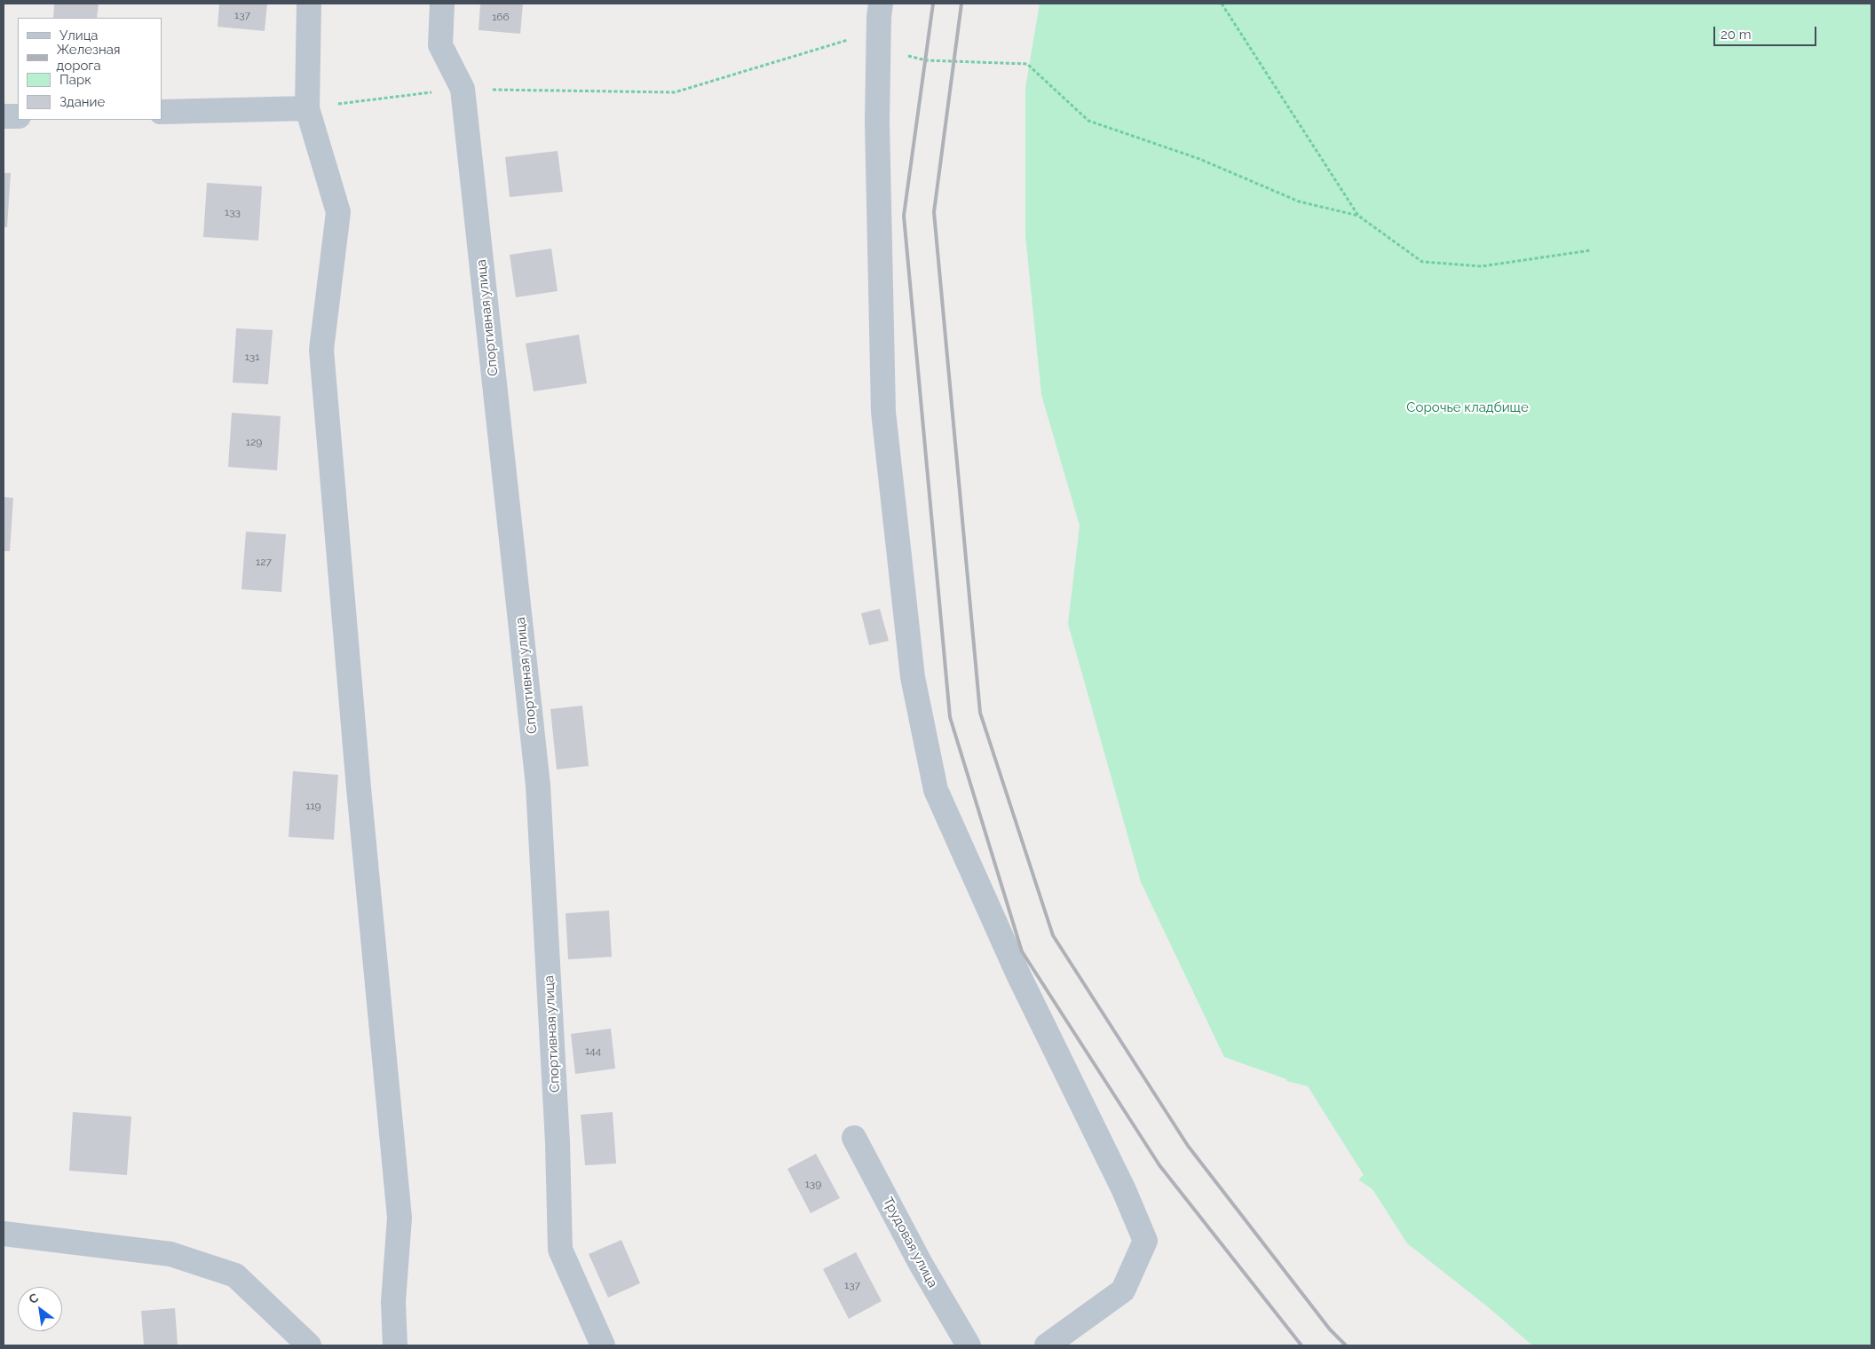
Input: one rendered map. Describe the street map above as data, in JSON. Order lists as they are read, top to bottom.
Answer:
{
  "streets": {
    "street": ["Спортивная улица", "Трудовая улица"]
  },
  "parks": ["Сорочье кладбище"],
  "house_numbers": [
    "137",
    "166",
    "133",
    "131",
    "129",
    "127",
    "119",
    "144",
    "139",
    "137"
  ],
  "legend": [
    "Улица",
    "Железная дорога",
    "Парк",
    "Здание"
  ],
  "scale_bar": "20 m",
  "north": "top left"
}
